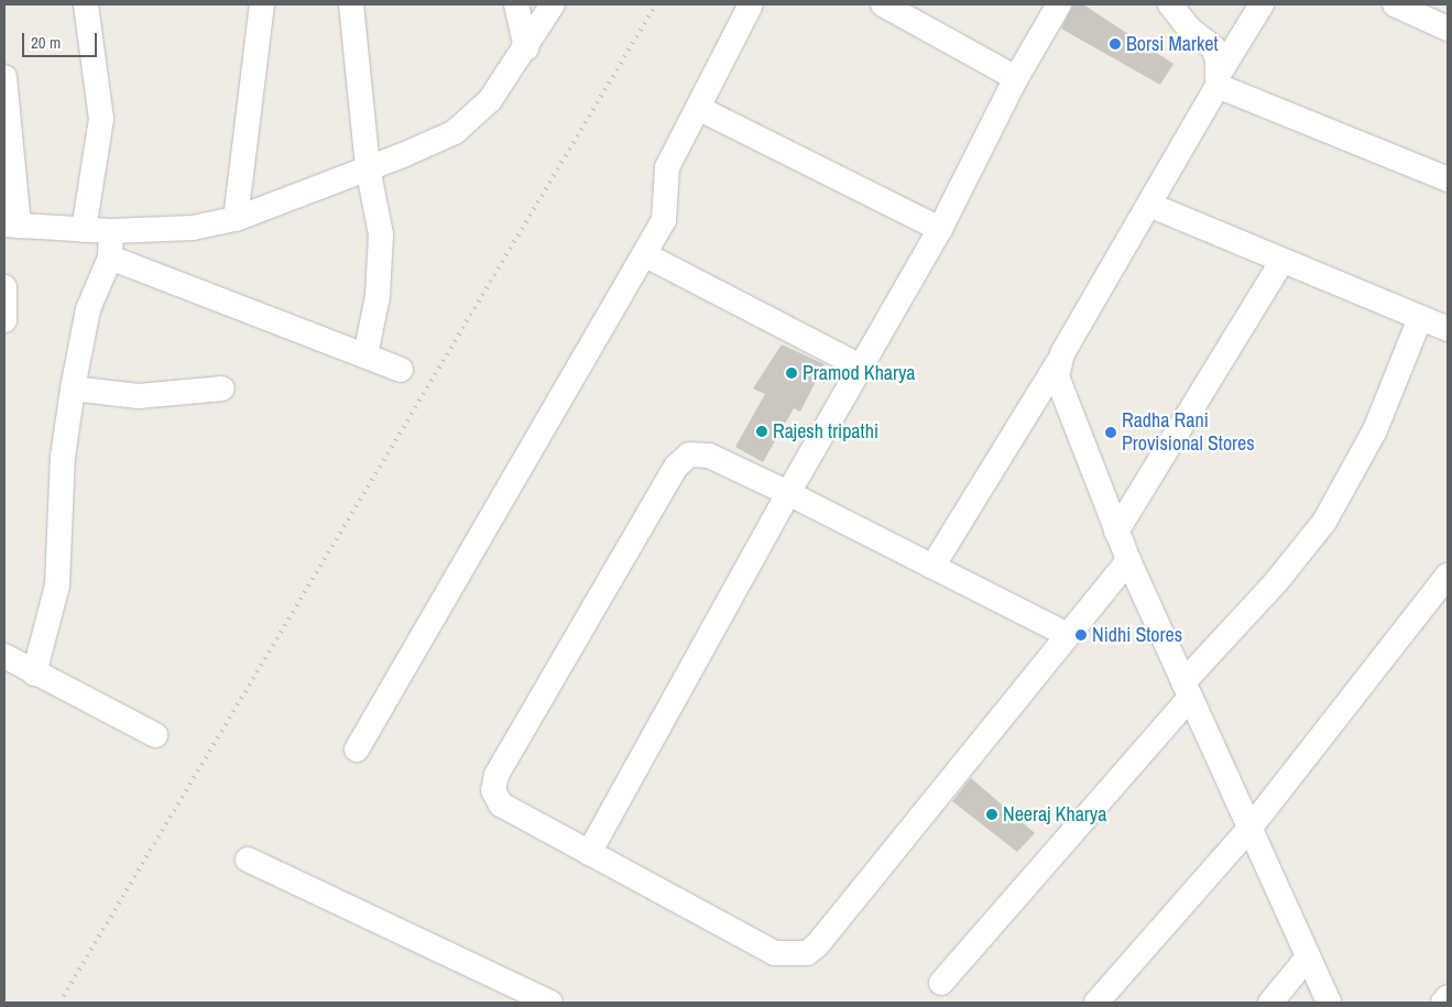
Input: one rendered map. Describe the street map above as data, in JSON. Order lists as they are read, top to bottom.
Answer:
{
  "places": [
    "Borsi Market",
    "Pramod Kharya",
    "Rajesh tripathi",
    "Radha Rani Provisional Stores",
    "Nidhi Stores",
    "Neeraj Kharya"
  ],
  "scale_bar": "20 m"
}
